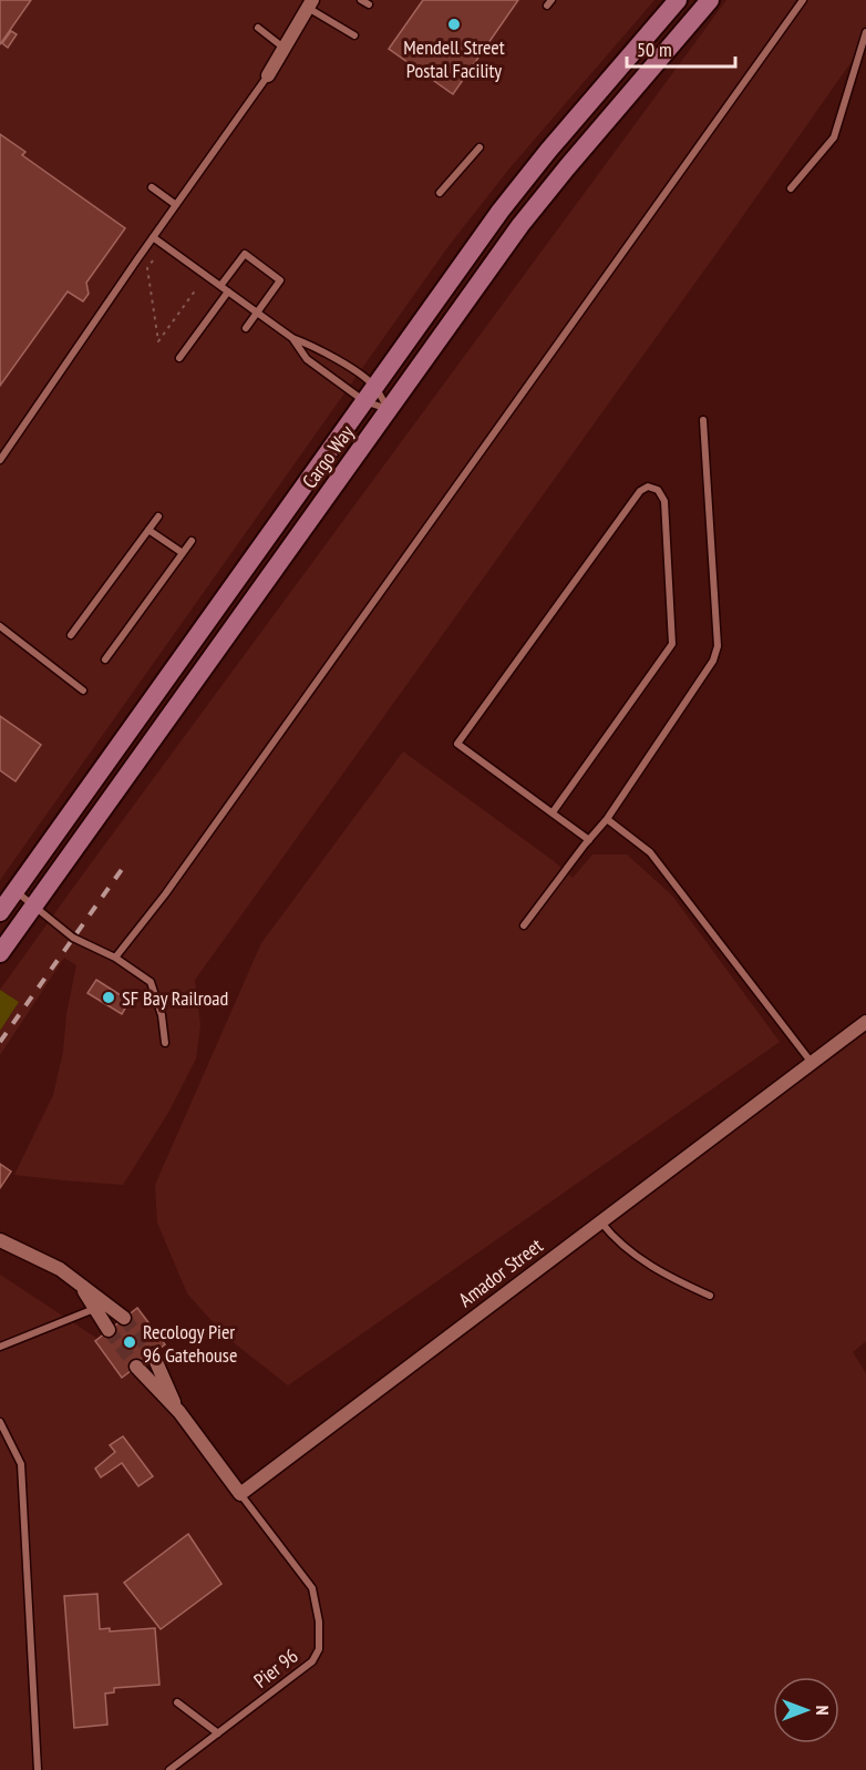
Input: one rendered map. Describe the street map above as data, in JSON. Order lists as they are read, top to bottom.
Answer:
{
  "streets": {
    "main road": ["Cargo Way"],
    "street": ["Amador Street"],
    "lane": ["Pier 96"]
  },
  "crossings": [
    ["Amador Street", "Pier 96"]
  ],
  "places": ["Mendell Street Postal Facility", "SF Bay Railroad", "Recology Pier 96 Gatehouse"],
  "scale_bar": "50 m",
  "north": "right"
}
